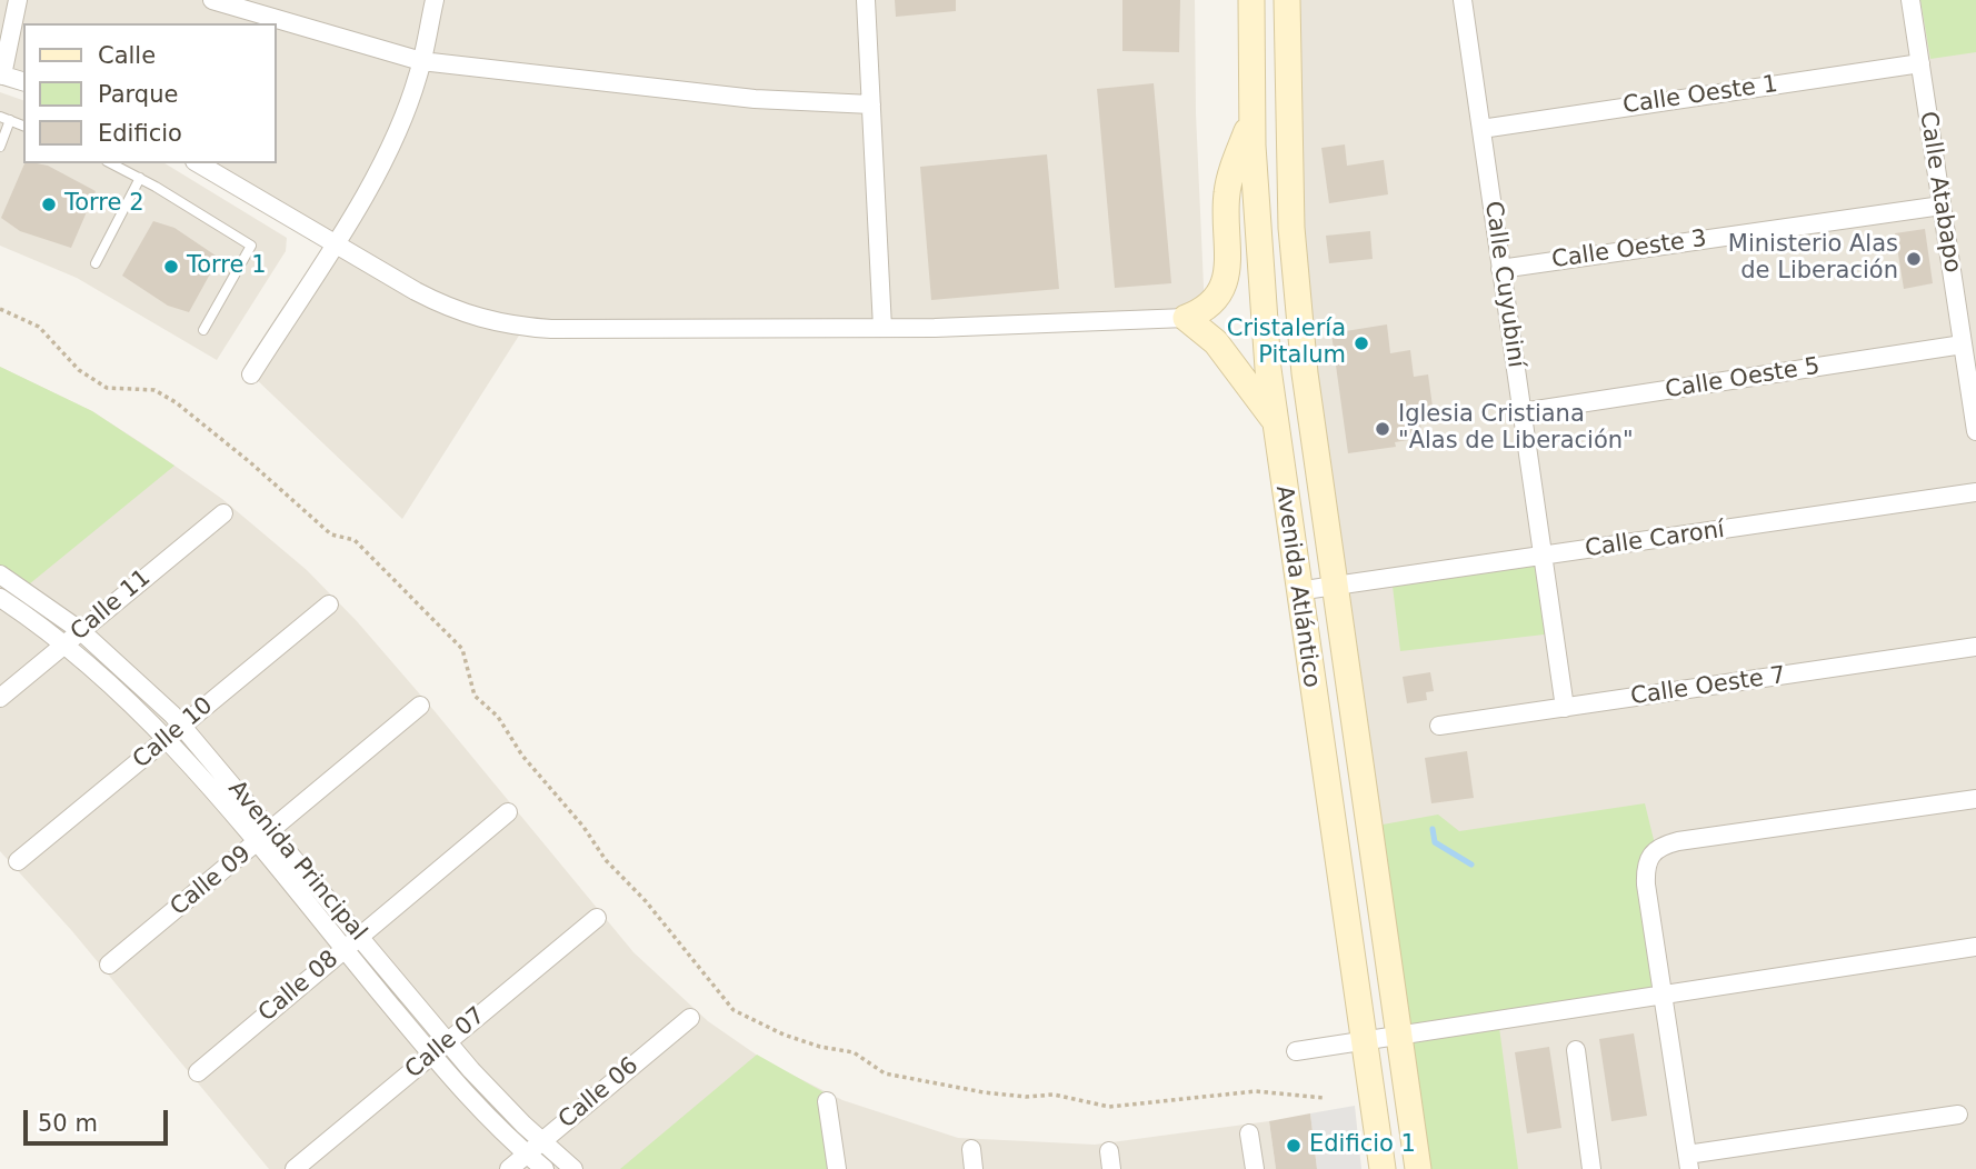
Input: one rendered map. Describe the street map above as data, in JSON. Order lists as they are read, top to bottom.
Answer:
{
  "streets": {
    "main road": ["Avenida Atlántico"],
    "street": [
      "Calle Oeste 1",
      "Calle Atabapo",
      "Calle Oeste 3",
      "Calle Cuyubiní",
      "Calle Oeste 5",
      "Calle Caroní",
      "Calle 11",
      "Calle Oeste 7",
      "Calle 10",
      "Avenida Principal",
      "Calle 09",
      "Calle 08",
      "Calle 07",
      "Calle 06"
    ]
  },
  "crossings": [
    ["Calle Oeste 1", "Calle Atabapo"],
    ["Calle Oeste 1", "Calle Cuyubiní"],
    ["Calle Atabapo", "Calle Oeste 3"],
    ["Calle Atabapo", "Calle Oeste 5"],
    ["Calle Oeste 3", "Calle Cuyubiní"],
    ["Calle Cuyubiní", "Calle Oeste 5"],
    ["Calle Cuyubiní", "Calle Caroní"],
    ["Calle Cuyubiní", "Calle Oeste 7"],
    ["Calle Caroní", "Avenida Atlántico"],
    ["Calle 11", "Avenida Principal"],
    ["Calle 10", "Avenida Principal"],
    ["Avenida Principal", "Calle 09"],
    ["Avenida Principal", "Calle 08"],
    ["Avenida Principal", "Calle 07"],
    ["Avenida Principal", "Calle 06"]
  ],
  "places": [
    "Torre 2",
    "Ministerio Alas de Liberación",
    "Torre 1",
    "Cristalería Pitalum",
    "Iglesia Cristiana \"Alas de Liberación\"",
    "Edificio 1"
  ],
  "legend": ["Calle", "Parque", "Edificio"],
  "scale_bar": "50 m"
}
